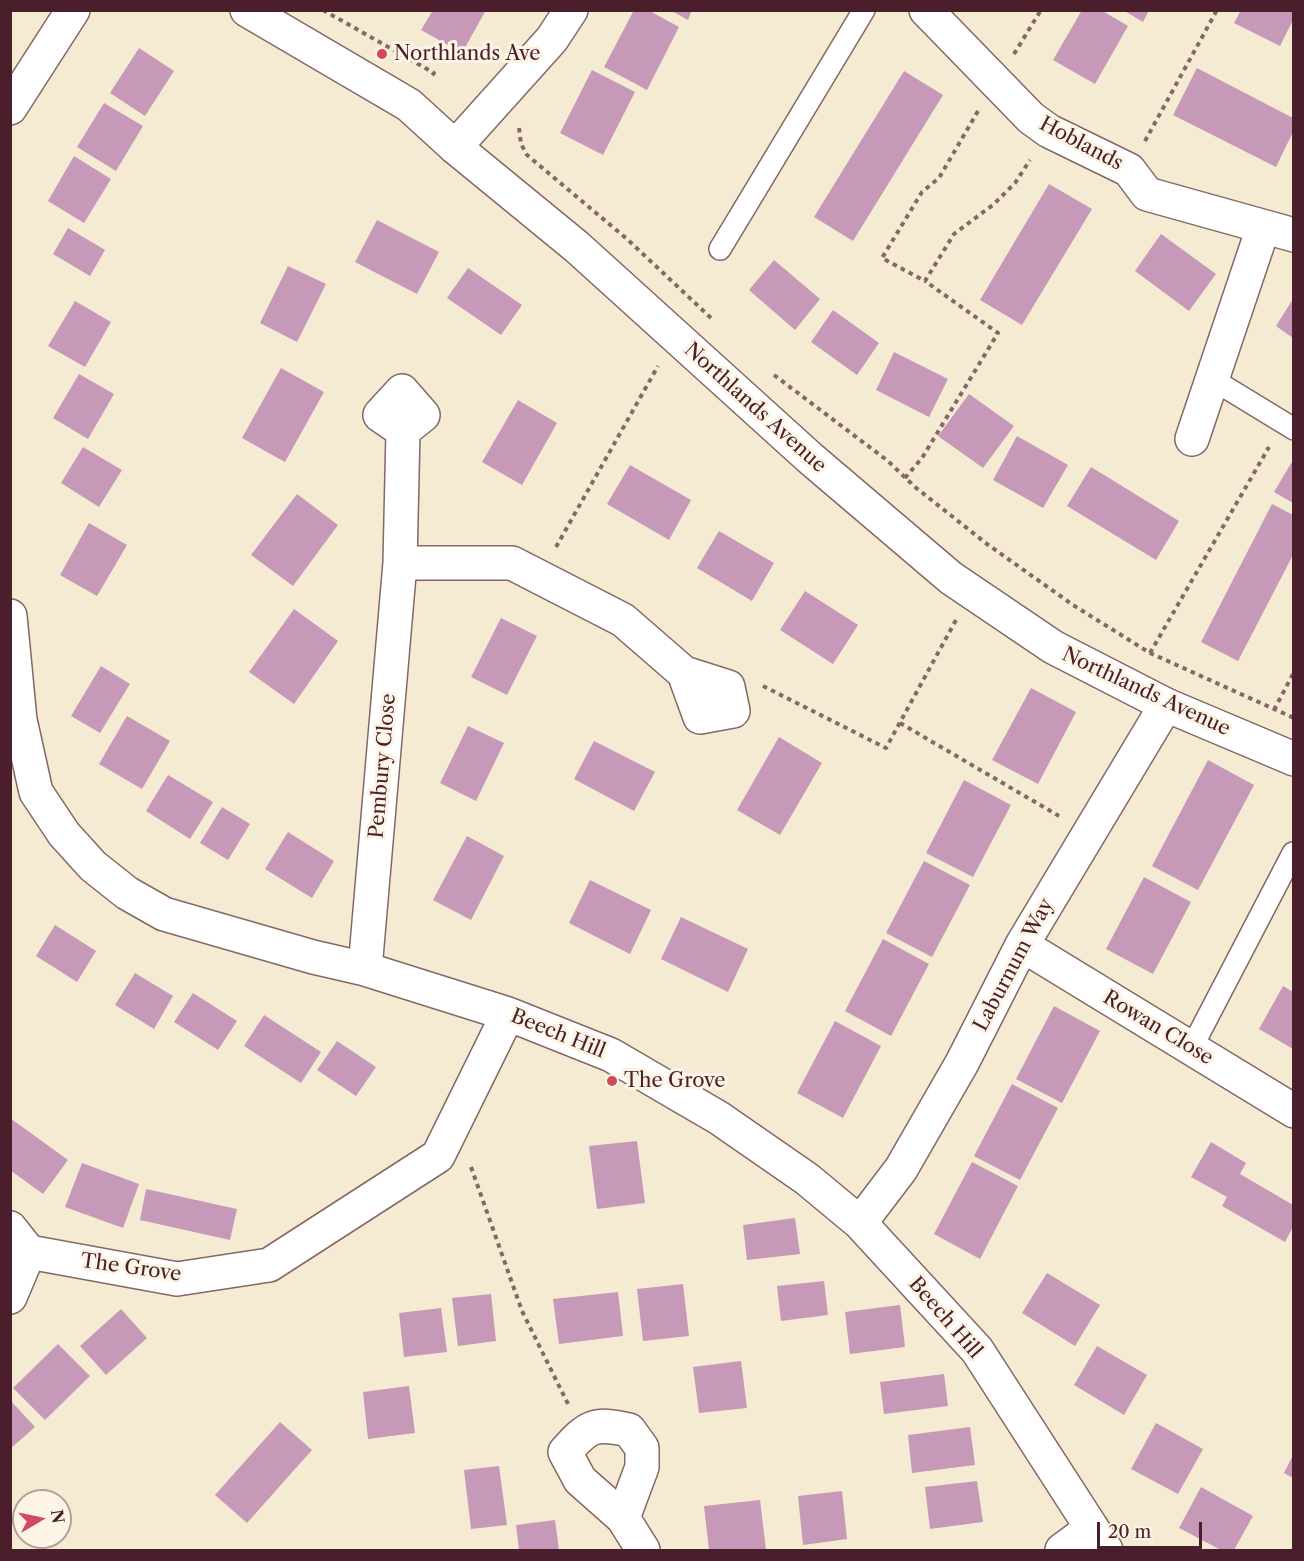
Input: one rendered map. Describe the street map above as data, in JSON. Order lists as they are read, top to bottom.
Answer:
{
  "streets": {
    "street": [
      "Hoblands",
      "Northlands Avenue",
      "Pembury Close",
      "Laburnum Way",
      "Rowan Close",
      "Beech Hill",
      "The Grove"
    ]
  },
  "crossings": [
    ["Northlands Avenue", "Laburnum Way"],
    ["Pembury Close", "Beech Hill"],
    ["Laburnum Way", "Rowan Close"],
    ["Laburnum Way", "Beech Hill"],
    ["Beech Hill", "The Grove"]
  ],
  "places": ["Northlands Ave", "The Grove"],
  "scale_bar": "20 m",
  "north": "right"
}
